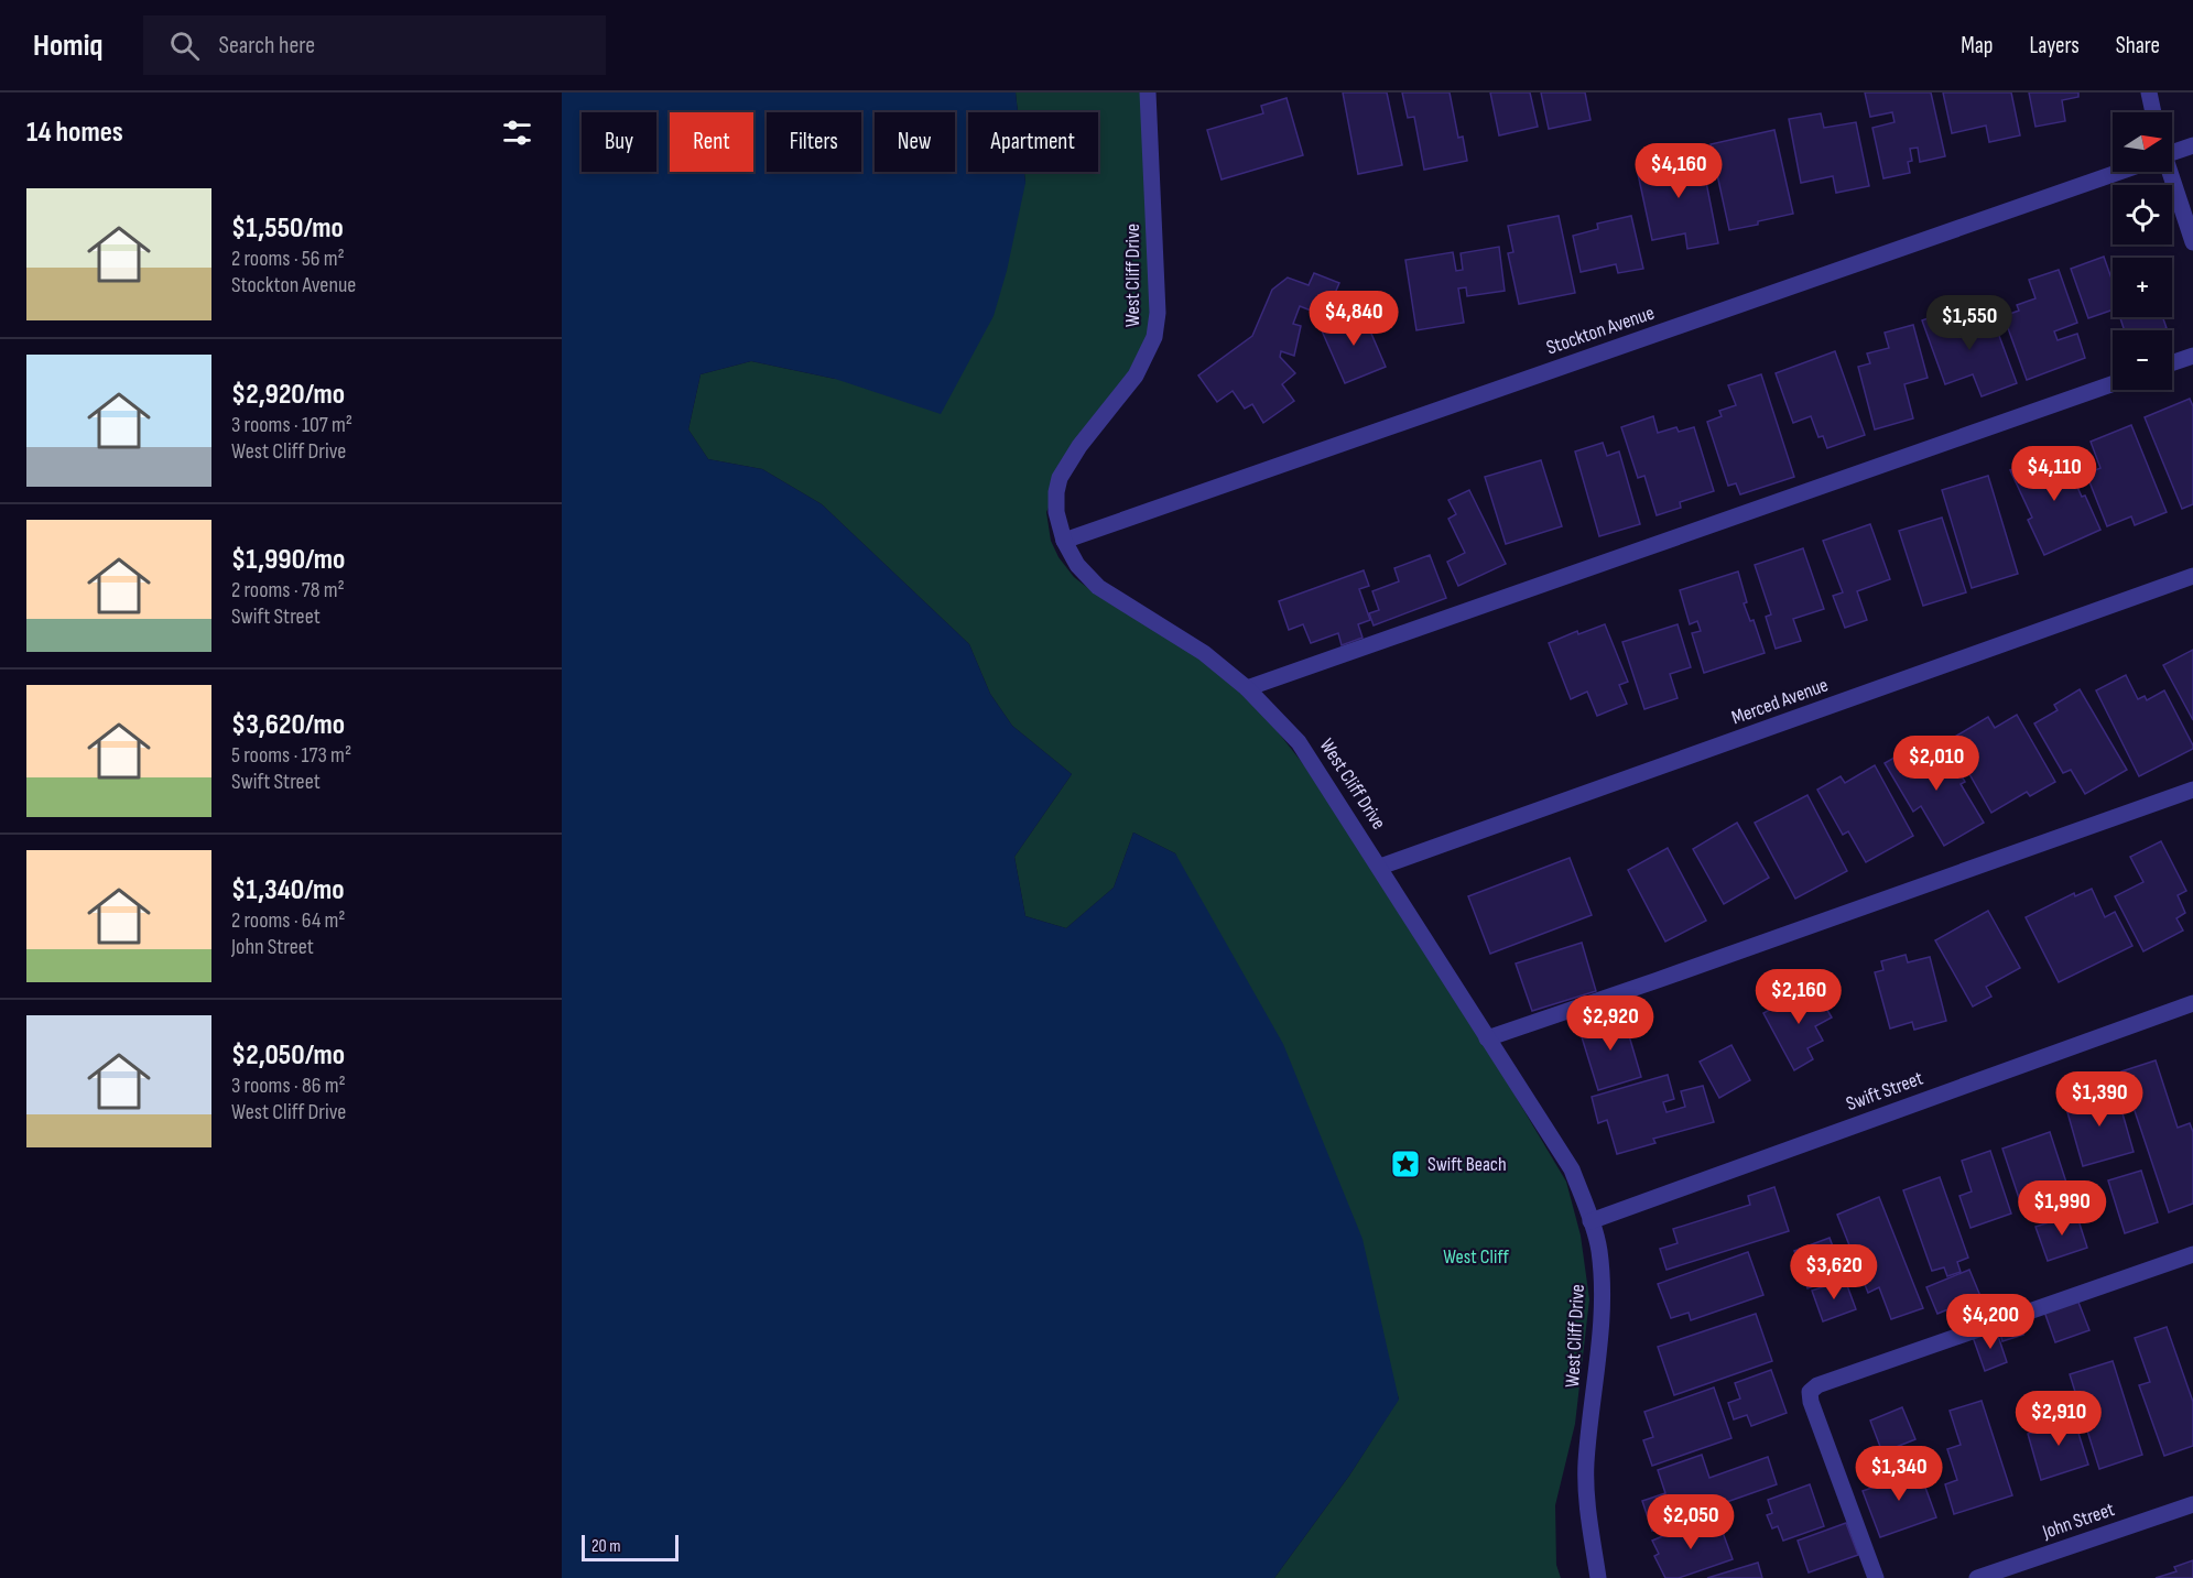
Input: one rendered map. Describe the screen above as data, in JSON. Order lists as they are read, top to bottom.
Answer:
{
  "streets": {
    "street": [
      "West Cliff Drive",
      "Stockton Avenue",
      "Merced Avenue",
      "Swift Street",
      "John Street"
    ]
  },
  "crossings": [
    ["West Cliff Drive", "Stockton Avenue"],
    ["West Cliff Drive", "Merced Avenue"],
    ["West Cliff Drive", "Swift Street"]
  ],
  "parks": ["West Cliff"],
  "places": {
    "place": ["Swift Beach"]
  },
  "scale_bar": "20 m",
  "north": "right",
  "page": {
    "header": "Homiq",
    "search": "Search here",
    "nav": ["Map", "Layers", "Share"],
    "heading": "14 homes",
    "map_buttons": ["+", "−"],
    "chip": [
      "Buy",
      "Rent",
      "Filters",
      "New",
      "Apartment"
    ],
    "price": [
      "$4,160",
      "$4,840",
      "$1,550",
      "$4,110",
      "$2,010",
      "$2,160",
      "$2,920",
      "$1,390",
      "$1,990",
      "$3,620",
      "$4,200",
      "$2,910",
      "$1,340",
      "$2,050"
    ],
    "list": [
      {
        "name": "$1,550/mo",
        "note": "2 rooms · 56 m² · Stockton Avenue"
      },
      {
        "name": "$2,920/mo",
        "note": "3 rooms · 107 m² · West Cliff Drive"
      },
      {
        "name": "$1,990/mo",
        "note": "2 rooms · 78 m² · Swift Street"
      },
      {
        "name": "$3,620/mo",
        "note": "5 rooms · 173 m² · Swift Street"
      },
      {
        "name": "$1,340/mo",
        "note": "2 rooms · 64 m² · John Street"
      },
      {
        "name": "$2,050/mo",
        "note": "3 rooms · 86 m² · West Cliff Drive"
      }
    ],
    "scale": "20 m"
  }
}
